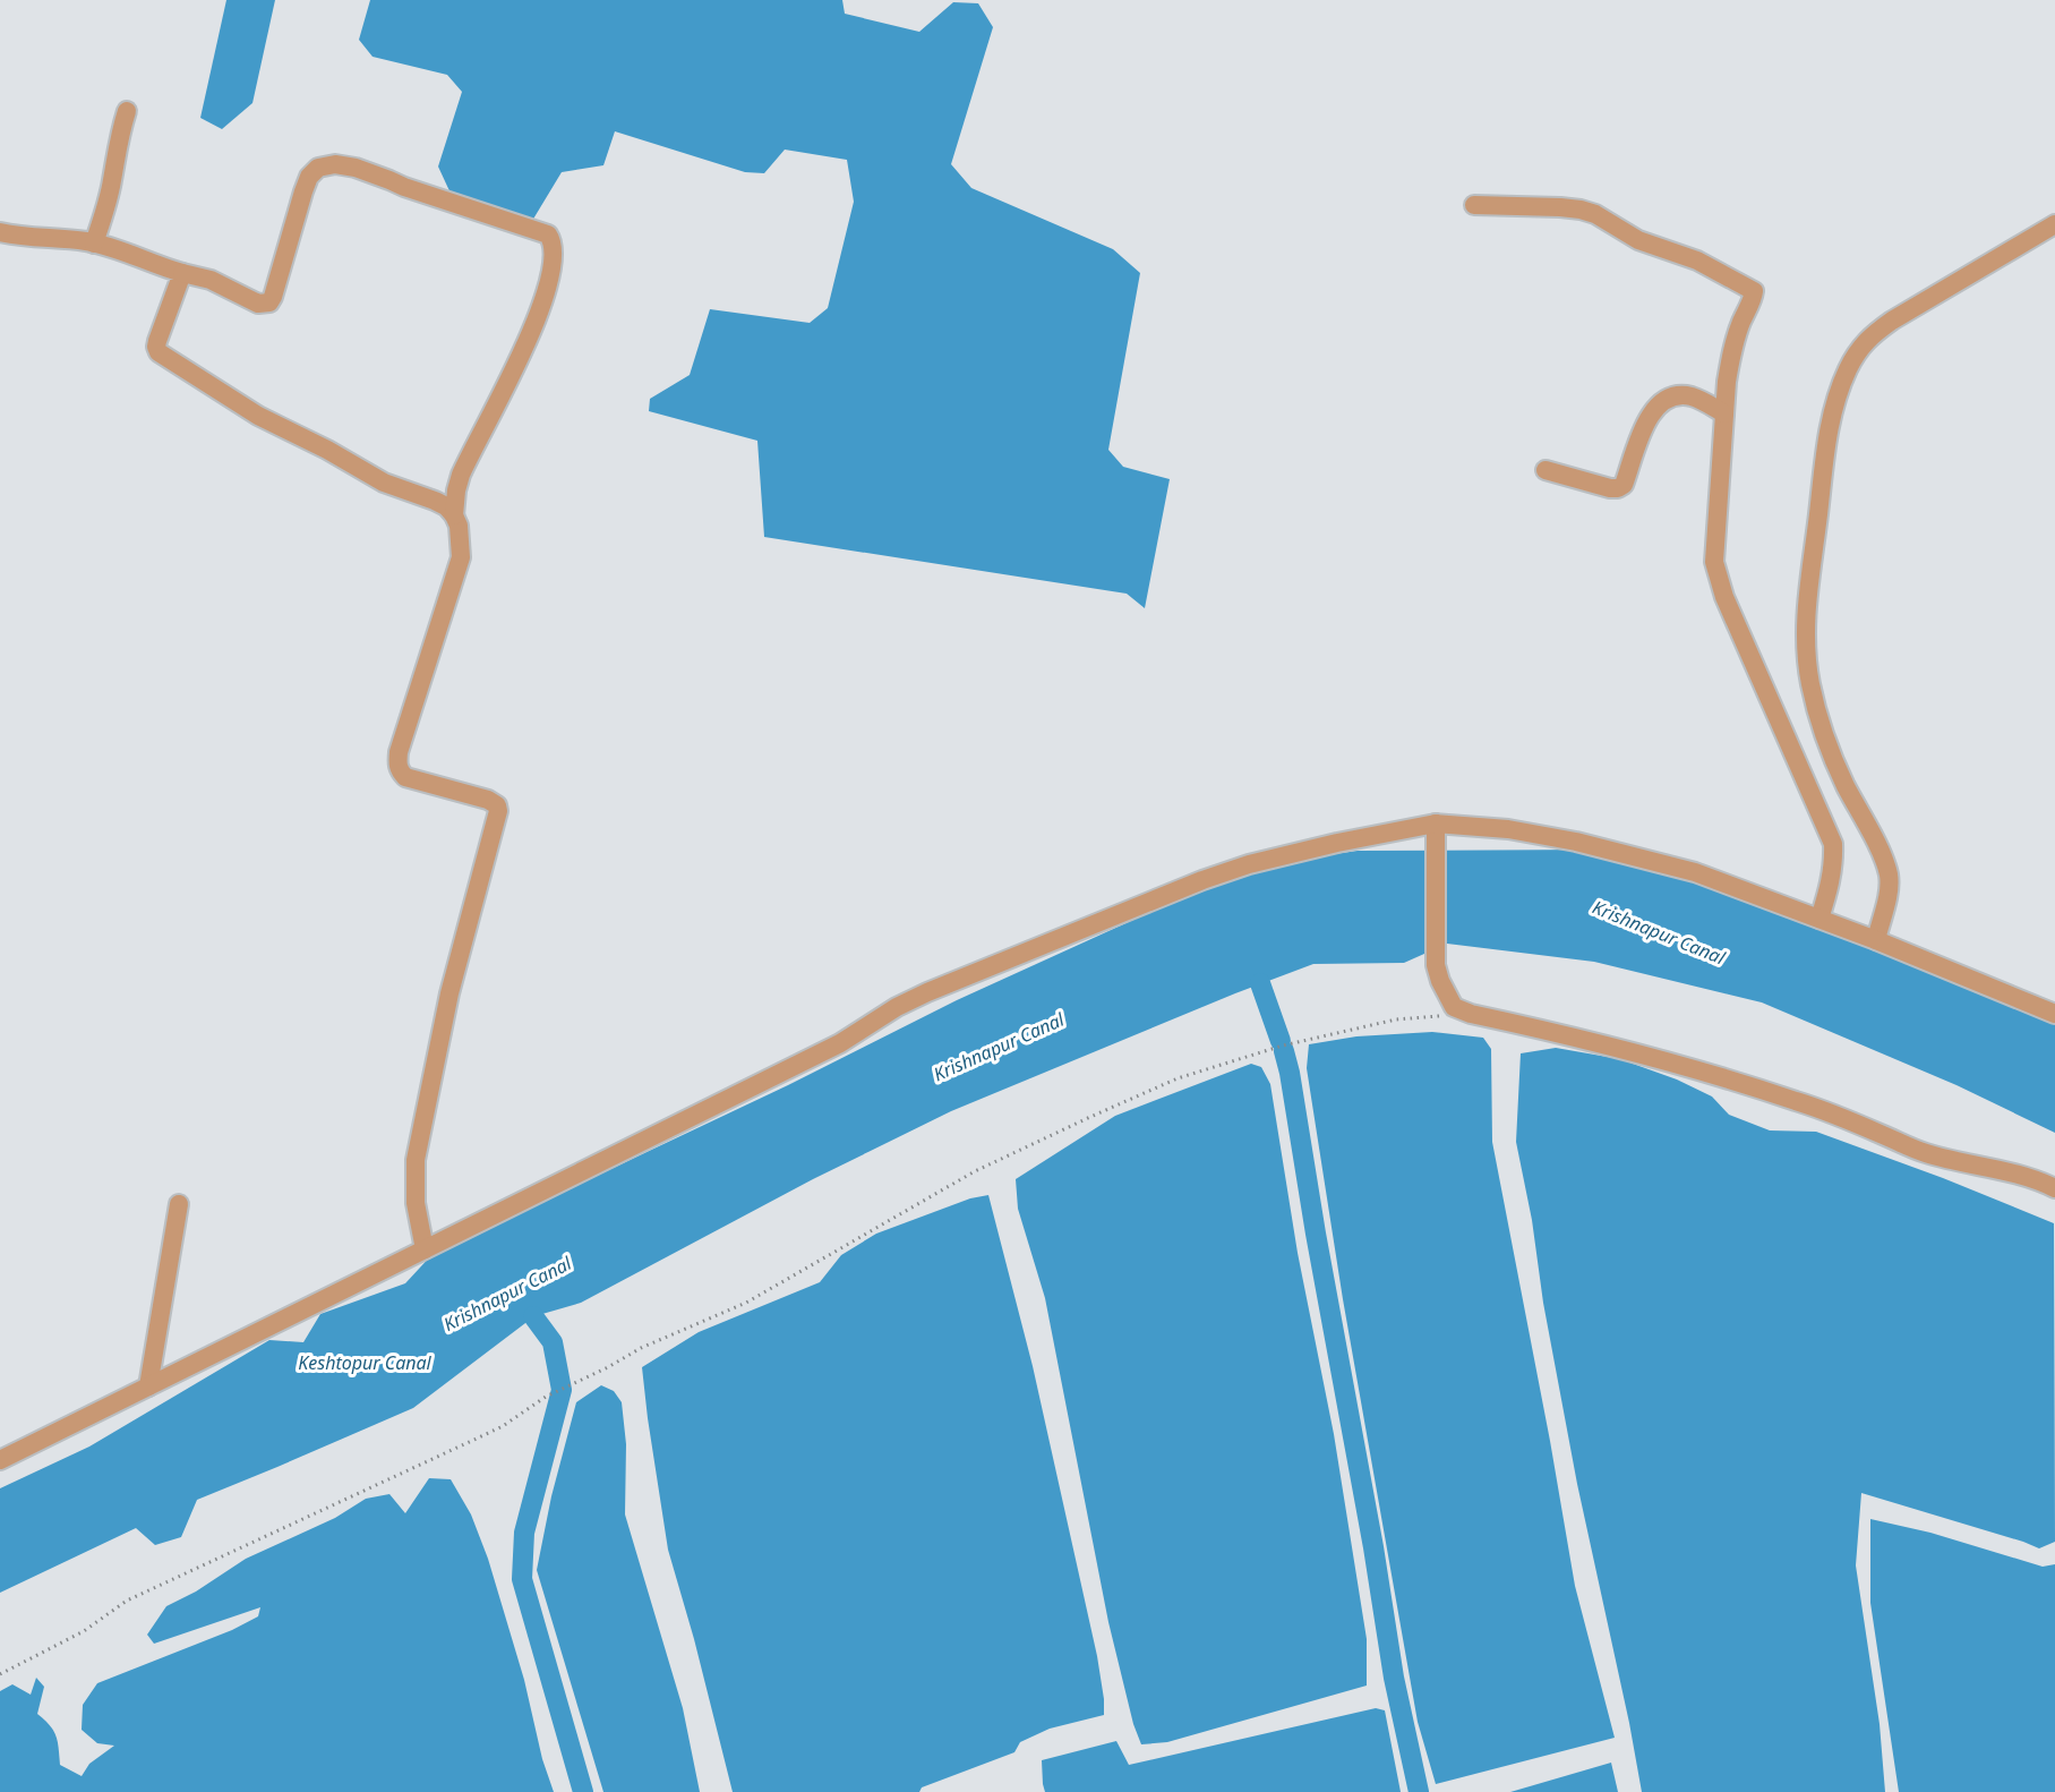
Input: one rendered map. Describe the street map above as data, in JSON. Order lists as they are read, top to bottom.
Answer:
{
  "water": ["Krishnapur Canal", "Keshtopur Canal"]
}
